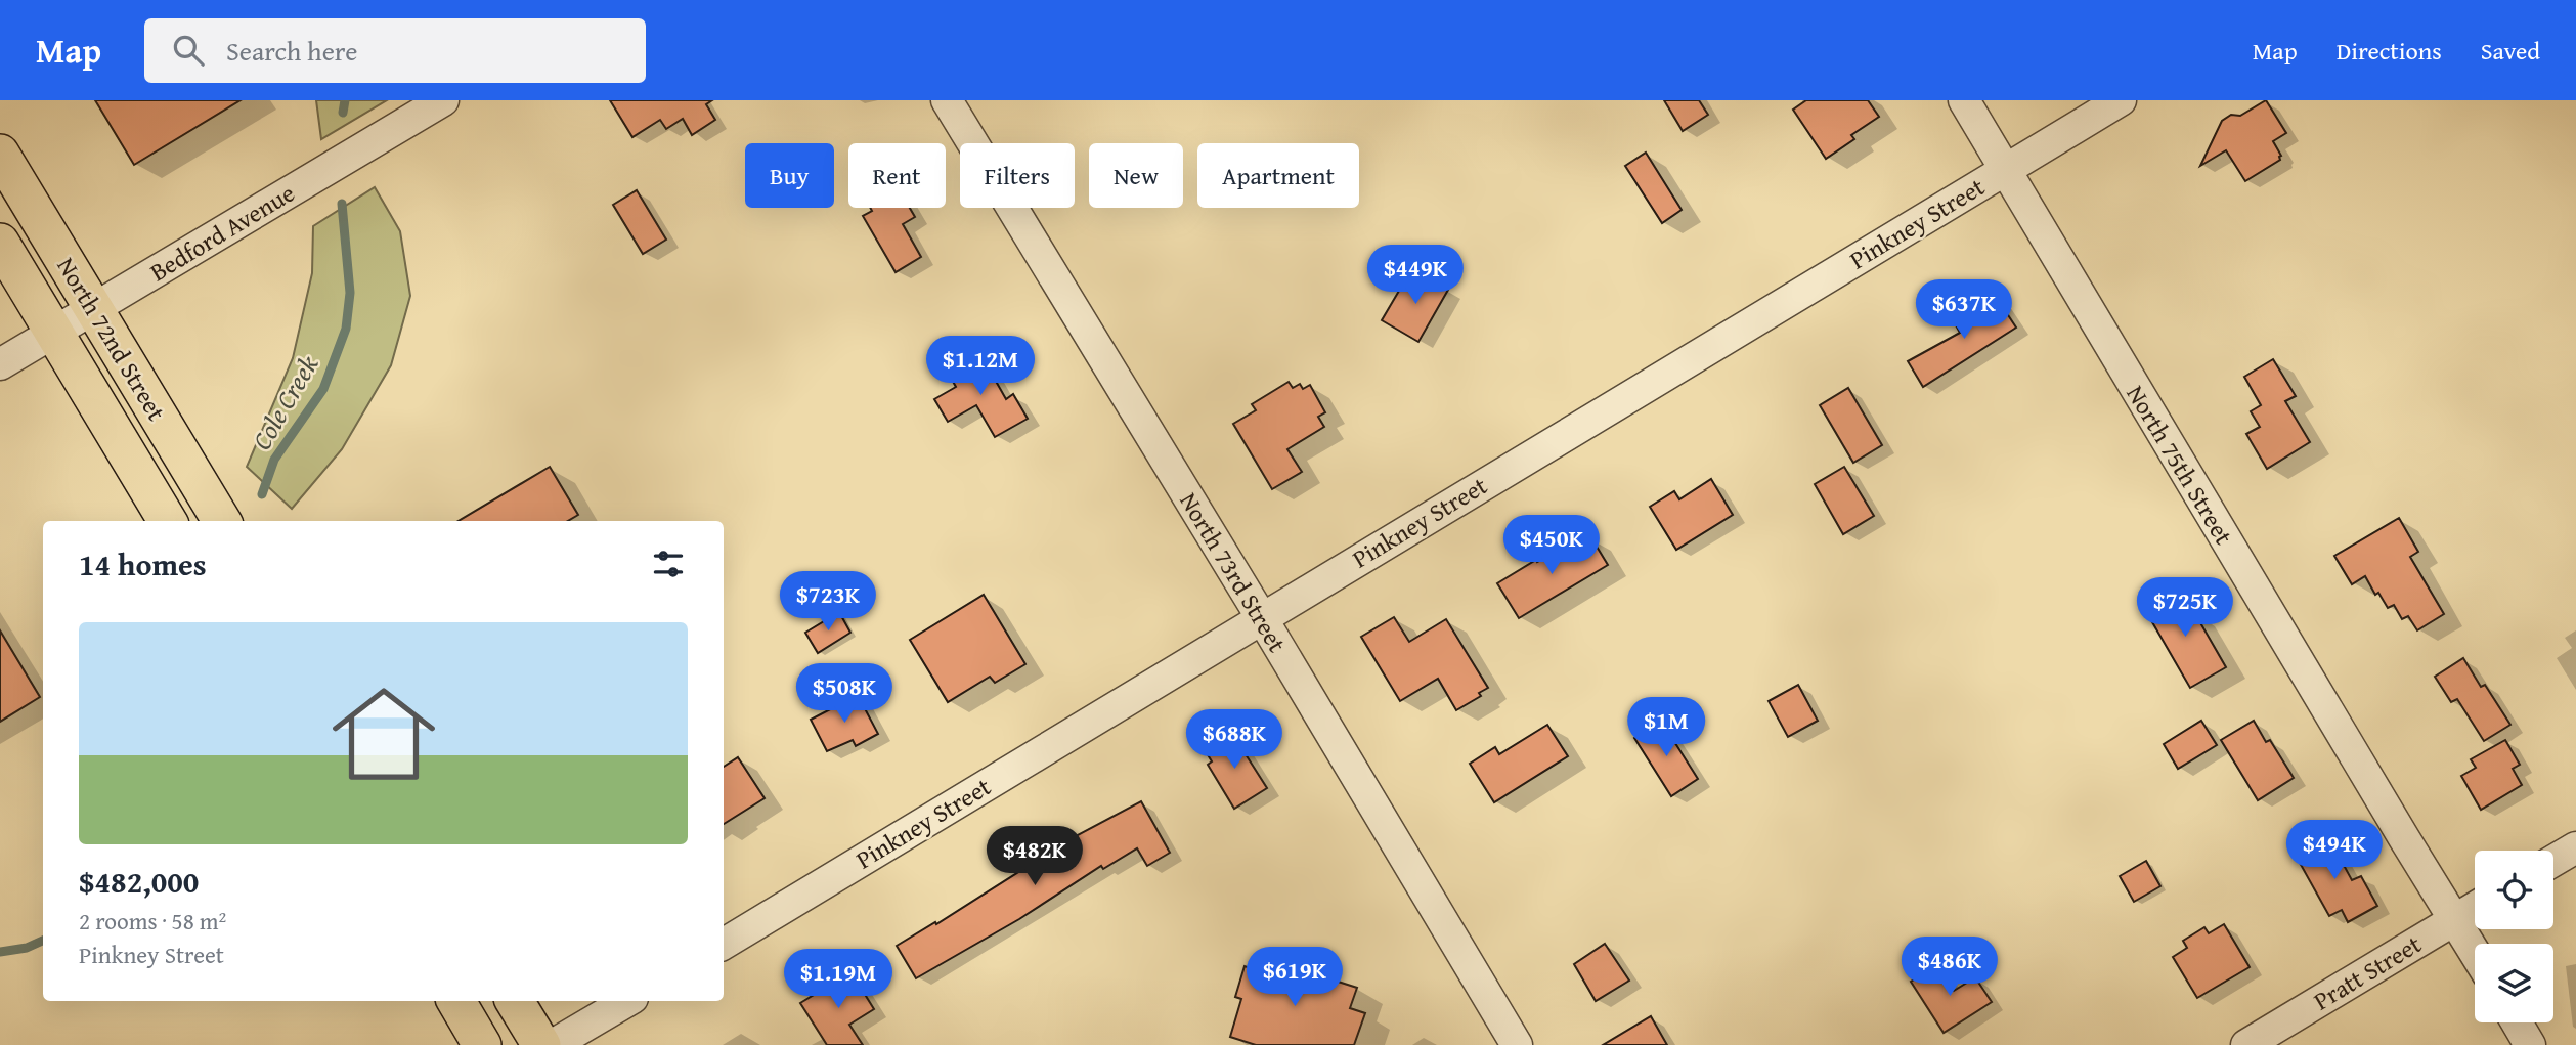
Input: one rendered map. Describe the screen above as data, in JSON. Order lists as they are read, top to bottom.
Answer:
{
  "streets": {
    "main road": ["North 72nd Street"],
    "street": [
      "Pinkney Street",
      "Bedford Avenue",
      "North 75th Street",
      "North 73rd Street",
      "Pratt Street"
    ]
  },
  "crossings": [
    ["Pinkney Street", "North 75th Street"],
    ["Pinkney Street", "North 73rd Street"],
    ["Bedford Avenue", "North 72nd Street"],
    ["North 75th Street", "Pratt Street"]
  ],
  "water": ["Cole Creek"],
  "page": {
    "header": "Map",
    "search": "Search here",
    "nav": ["Map", "Directions", "Saved"],
    "chip": [
      "Buy",
      "Rent",
      "Filters",
      "New",
      "Apartment"
    ],
    "price": [
      "$449K",
      "$637K",
      "$1.12M",
      "$450K",
      "$723K",
      "$725K",
      "$508K",
      "$1M",
      "$688K",
      "$494K",
      "$482K",
      "$486K",
      "$619K",
      "$1.19M"
    ],
    "heading": "14 homes",
    "list": [
      {
        "name": "$482,000",
        "note": "2 rooms · 58 m² · Pinkney Street"
      }
    ]
  }
}
